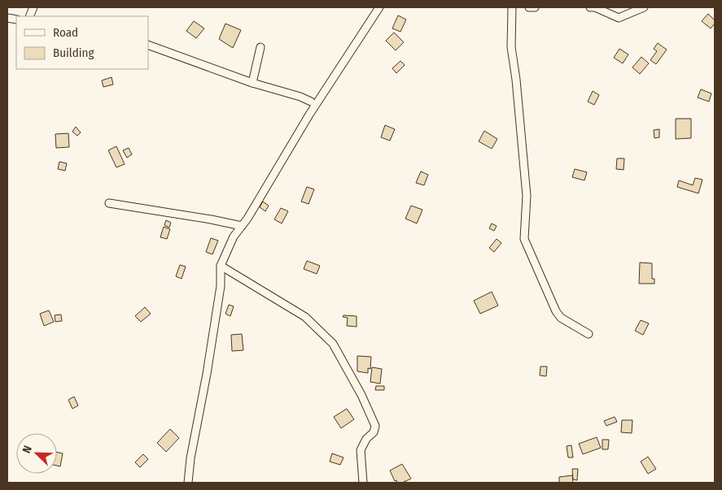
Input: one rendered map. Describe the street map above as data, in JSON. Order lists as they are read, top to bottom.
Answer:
{
  "legend": ["Road", "Building"],
  "north": "top left"
}
